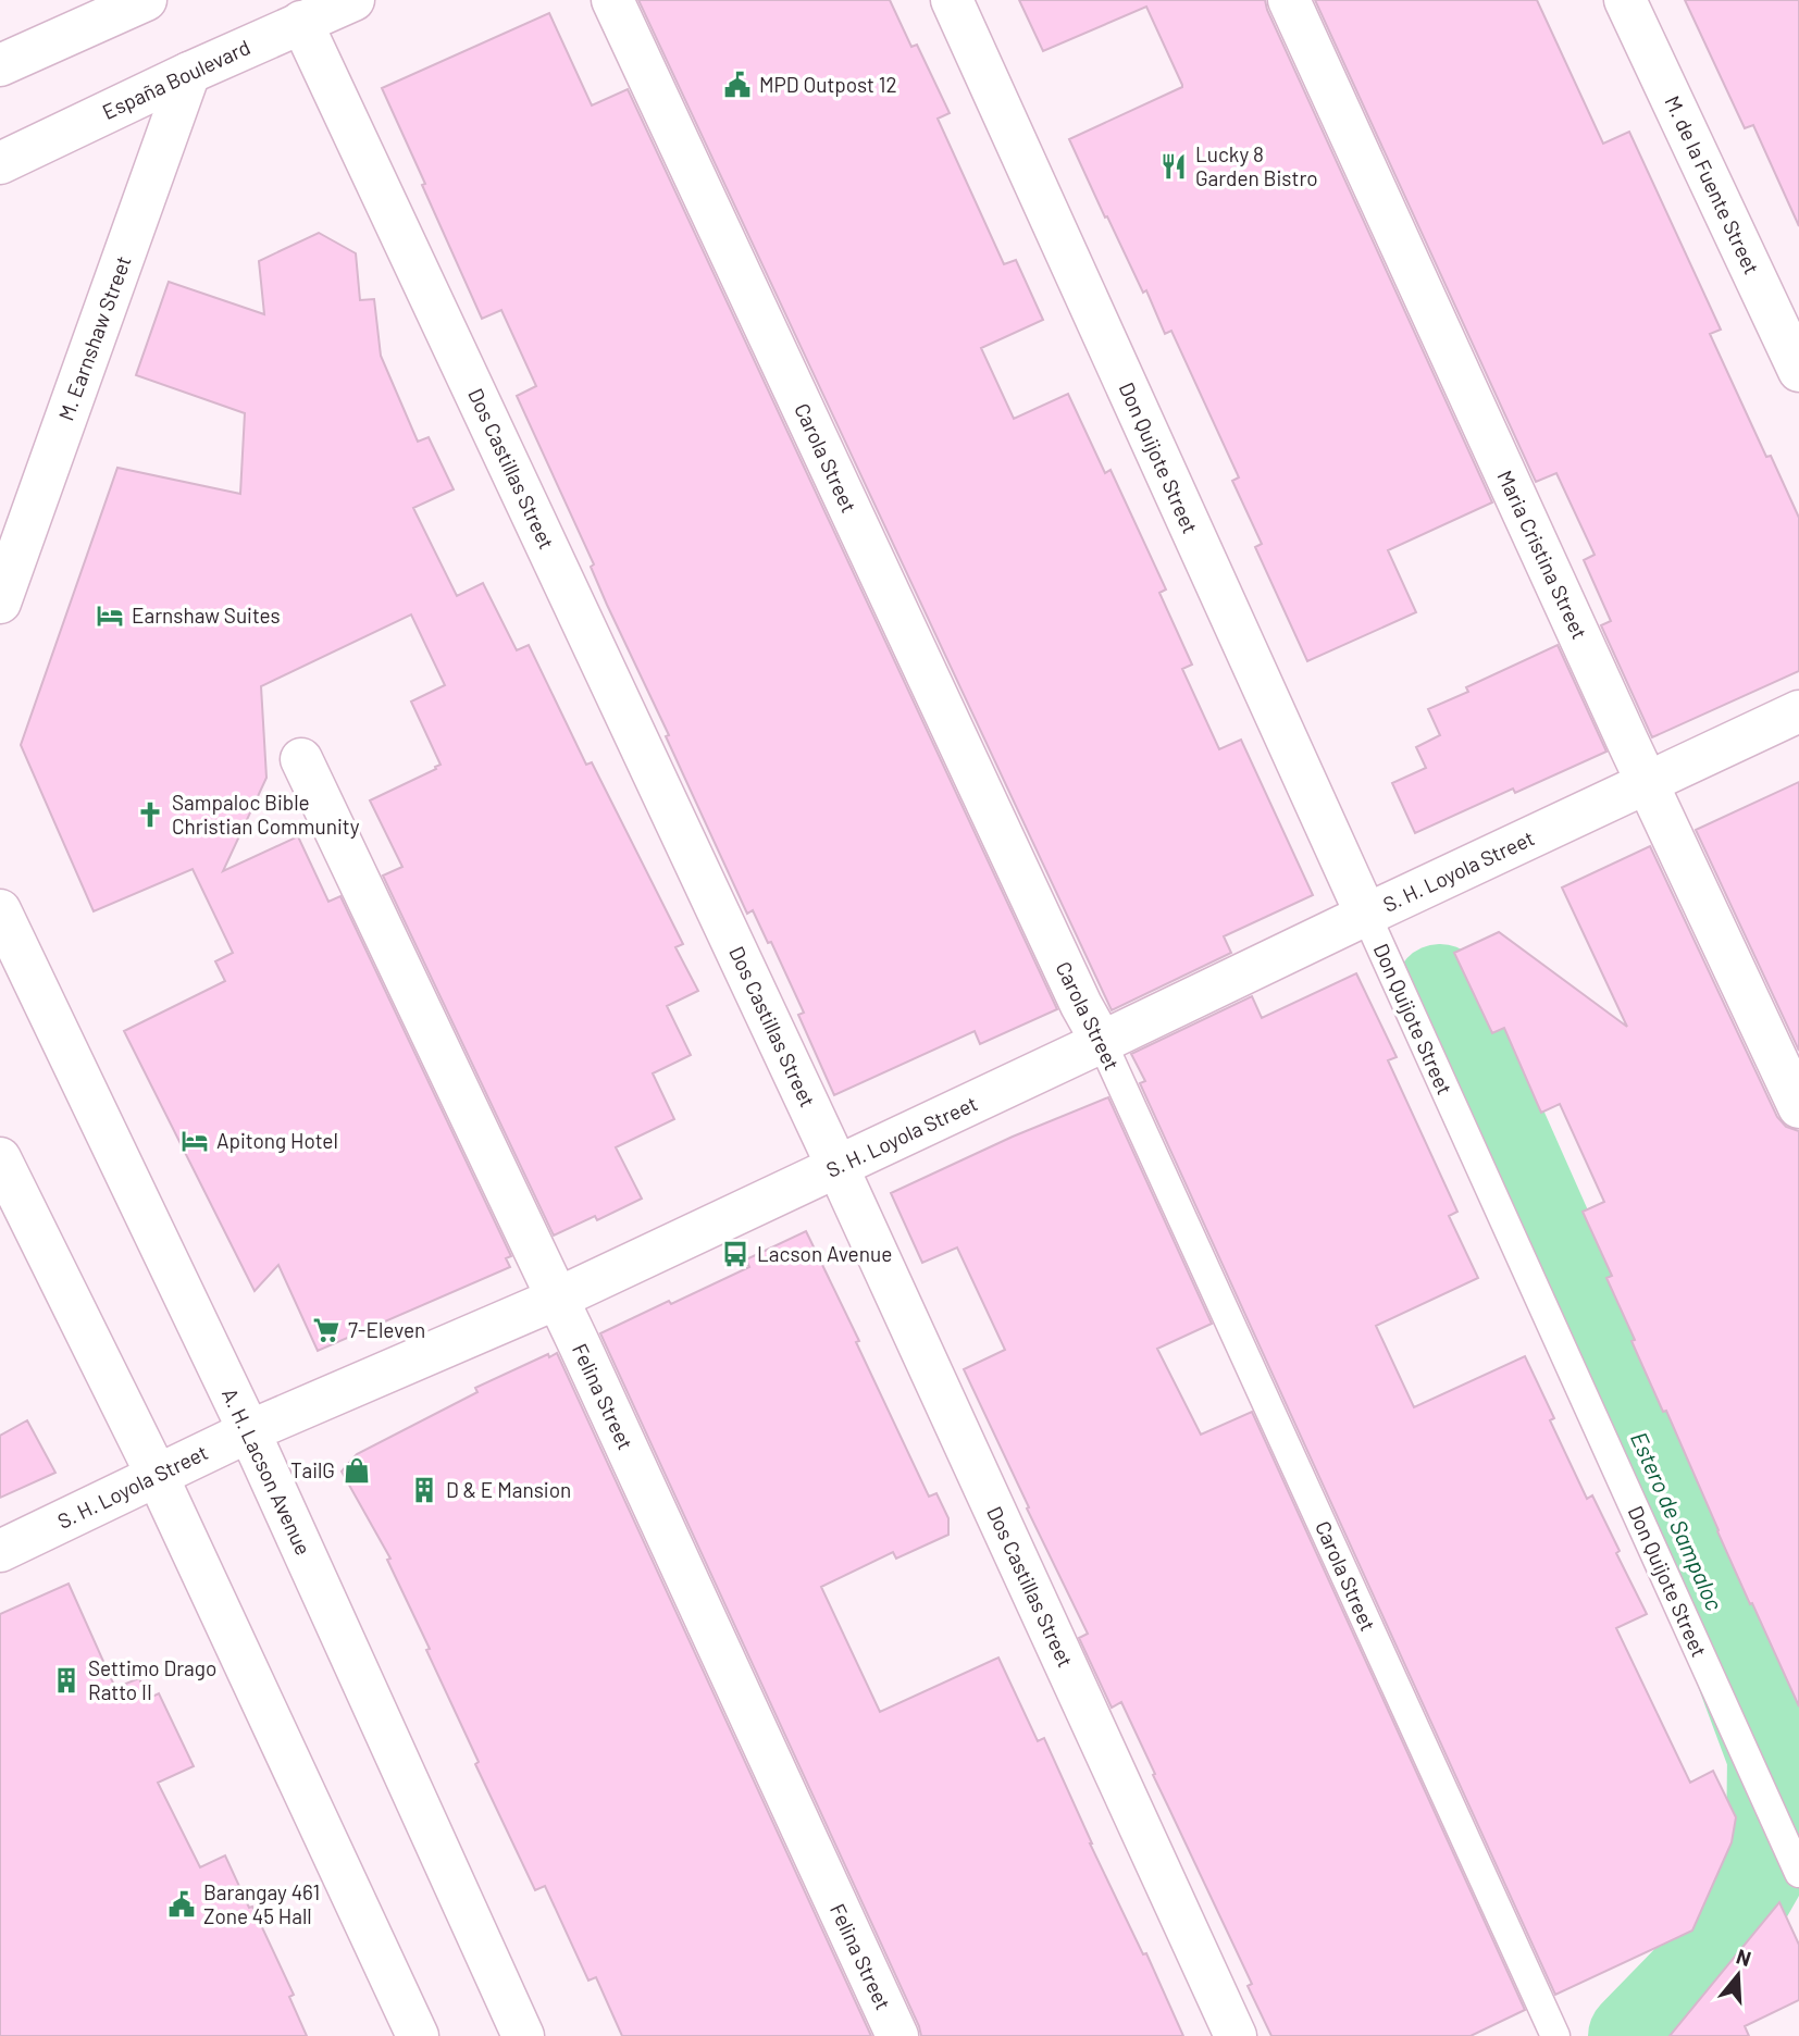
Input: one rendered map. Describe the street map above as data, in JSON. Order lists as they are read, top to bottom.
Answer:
{
  "streets": {
    "street": [
      "España Boulevard",
      "M. de la Fuente Street",
      "M. Earnshaw Street",
      "Carola Street",
      "Don Quijote Street",
      "Dos Castillas Street",
      "Maria Cristina Street",
      "S. H. Loyola Street",
      "Felina Street",
      "A. H. Lacson Avenue"
    ]
  },
  "crossings": [
    ["España Boulevard", "M. Earnshaw Street"],
    ["España Boulevard", "Dos Castillas Street"],
    ["Carola Street", "S. H. Loyola Street"],
    ["Don Quijote Street", "S. H. Loyola Street"],
    ["Dos Castillas Street", "S. H. Loyola Street"],
    ["Maria Cristina Street", "S. H. Loyola Street"],
    ["S. H. Loyola Street", "Felina Street"],
    ["S. H. Loyola Street", "A. H. Lacson Avenue"]
  ],
  "water": ["Estero de Sampaloc"],
  "places": {
    "public building": ["MPD Outpost 12", "Barangay 461 Zone 45 Hall"],
    "restaurant": ["Lucky 8 Garden Bistro"],
    "hotel": ["Earnshaw Suites", "Apitong Hotel"],
    "church": ["Sampaloc Bible Christian Community"],
    "bus stop": ["Lacson Avenue"],
    "supermarket": ["7-Eleven"],
    "shop": ["TailG"],
    "building": ["D & E Mansion", "Settimo Drago Ratto II"]
  },
  "north": "top"
}
